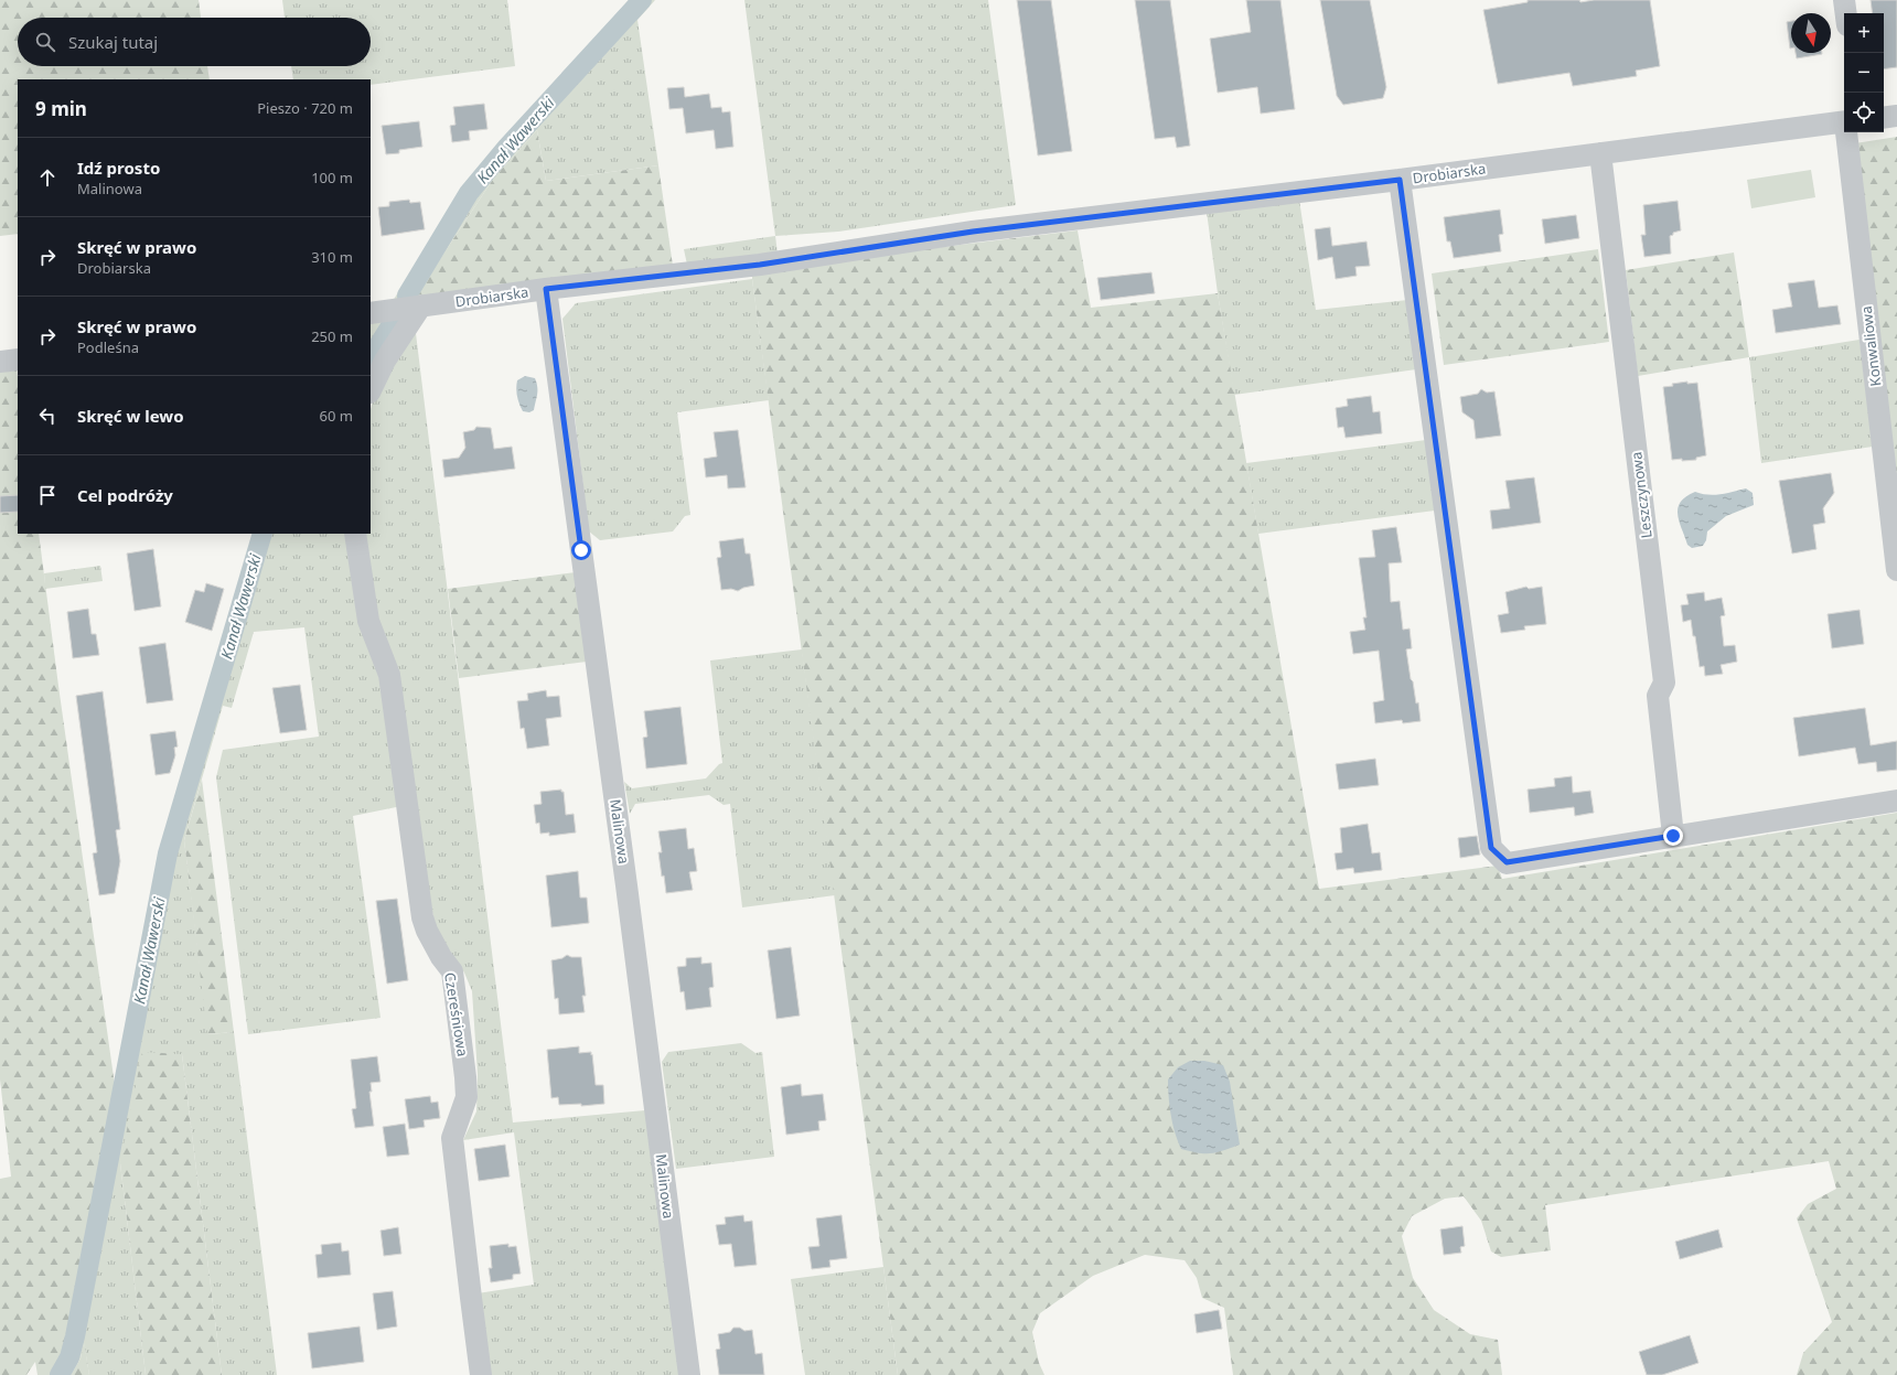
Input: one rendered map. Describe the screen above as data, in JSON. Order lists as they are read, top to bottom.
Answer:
{
  "streets": {
    "street": [
      "Drobiarska",
      "Konwaliowa",
      "Leszczynowa",
      "Malinowa",
      "Czereśniowa"
    ]
  },
  "crossings": [
    ["Drobiarska", "Leszczynowa"],
    ["Drobiarska", "Malinowa"]
  ],
  "water": ["Kanał Wawerski"],
  "north": "bottom",
  "page": {
    "map_buttons": ["+", "−"],
    "search": "Szukaj tutaj",
    "heading": ["9 min", "Pieszo · 720 m"],
    "list": [
      ["Idź prosto", "Malinowa", "100 m"],
      ["Skręć w prawo", "Drobiarska", "310 m"],
      ["Skręć w prawo", "Podleśna", "250 m"],
      ["Skręć w lewo", "60 m"],
      "Cel podróży"
    ]
  }
}
